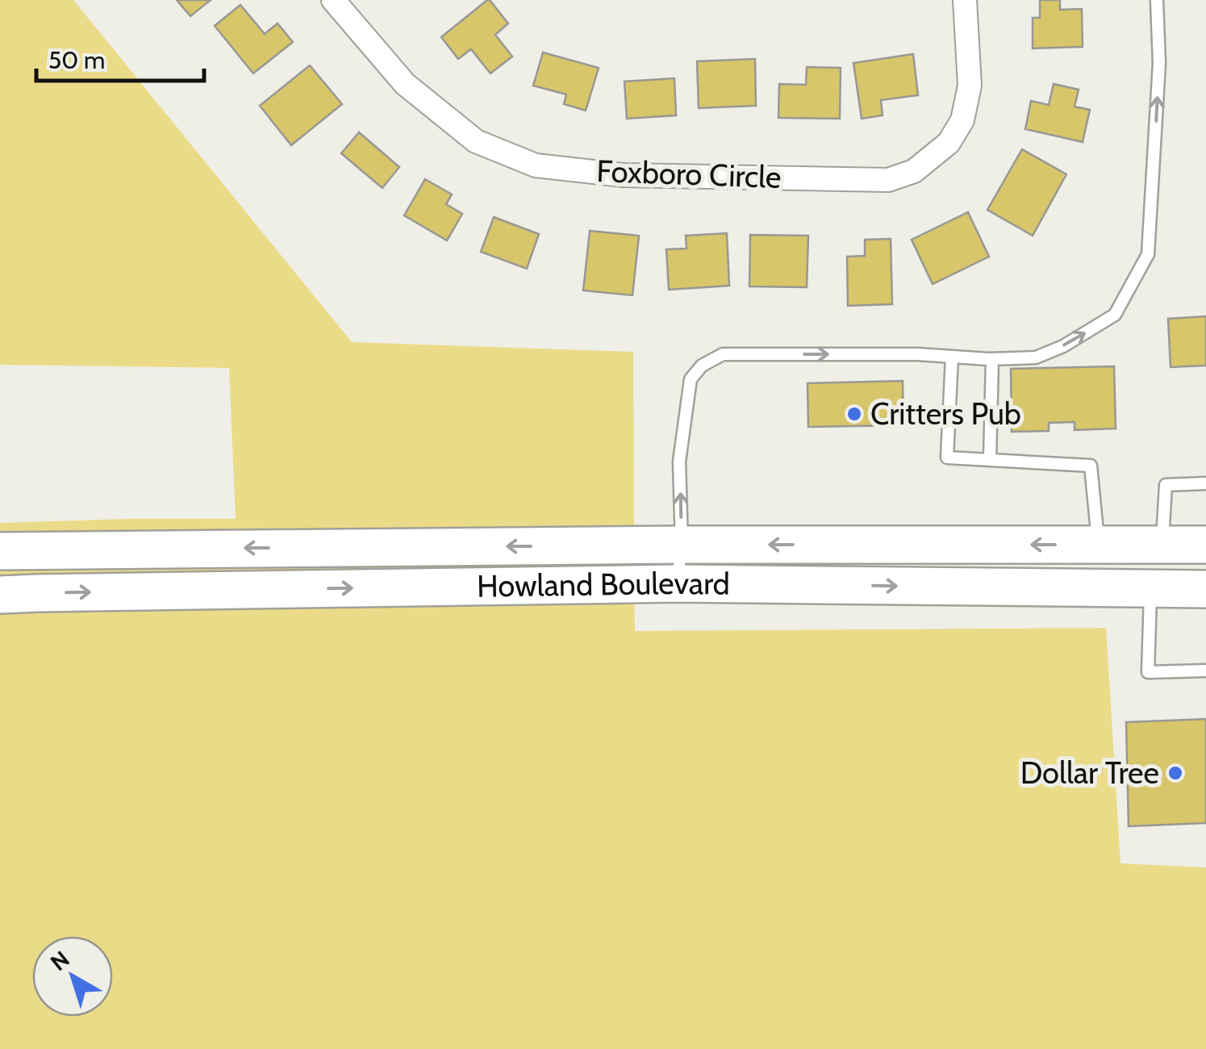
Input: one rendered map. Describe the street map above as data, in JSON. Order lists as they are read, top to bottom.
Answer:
{
  "streets": {
    "main road": ["Howland Boulevard"],
    "street": ["Foxboro Circle"]
  },
  "places": ["Critters Pub", "Dollar Tree"],
  "scale_bar": "50 m",
  "north": "top left"
}
